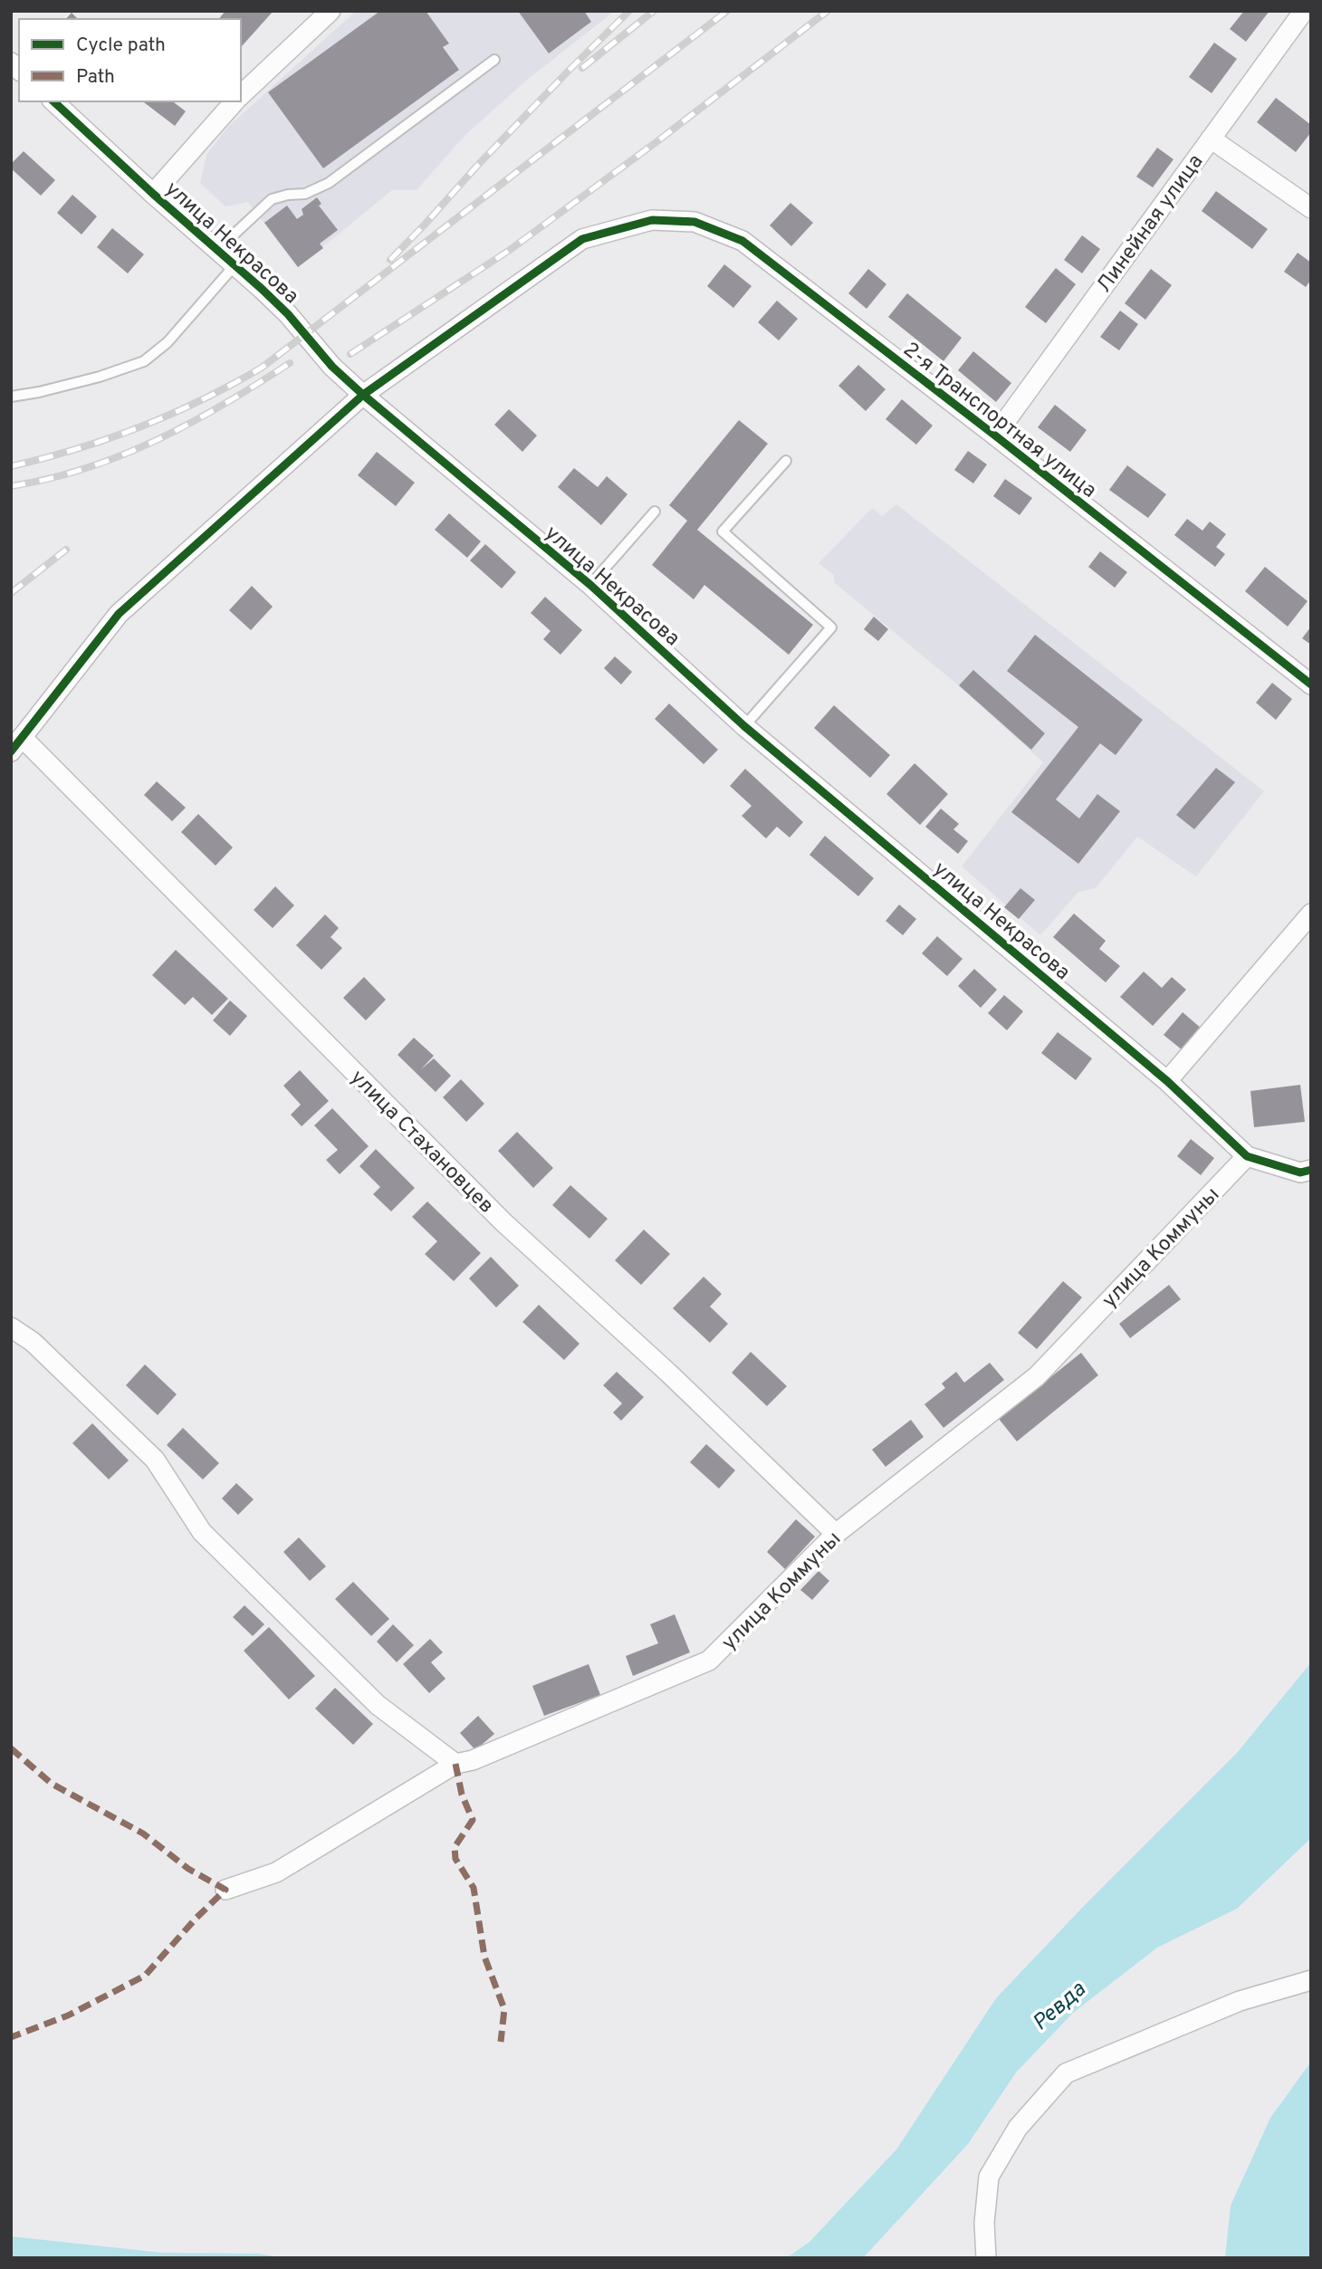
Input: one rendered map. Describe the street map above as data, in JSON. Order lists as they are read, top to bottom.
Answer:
{
  "streets": {
    "street": [
      "Линейная улица",
      "улица Некрасова",
      "2-я Транспортная улица",
      "улица Стахановцев",
      "улица Коммуны"
    ]
  },
  "crossings": [
    ["Линейная улица", "2-я Транспортная улица"],
    ["улица Некрасова", "2-я Транспортная улица"],
    ["2-я Транспортная улица", "улица Стахановцев"],
    ["улица Стахановцев", "улица Коммуны"]
  ],
  "water": ["Ревда"],
  "legend": ["Cycle path", "Path"]
}
